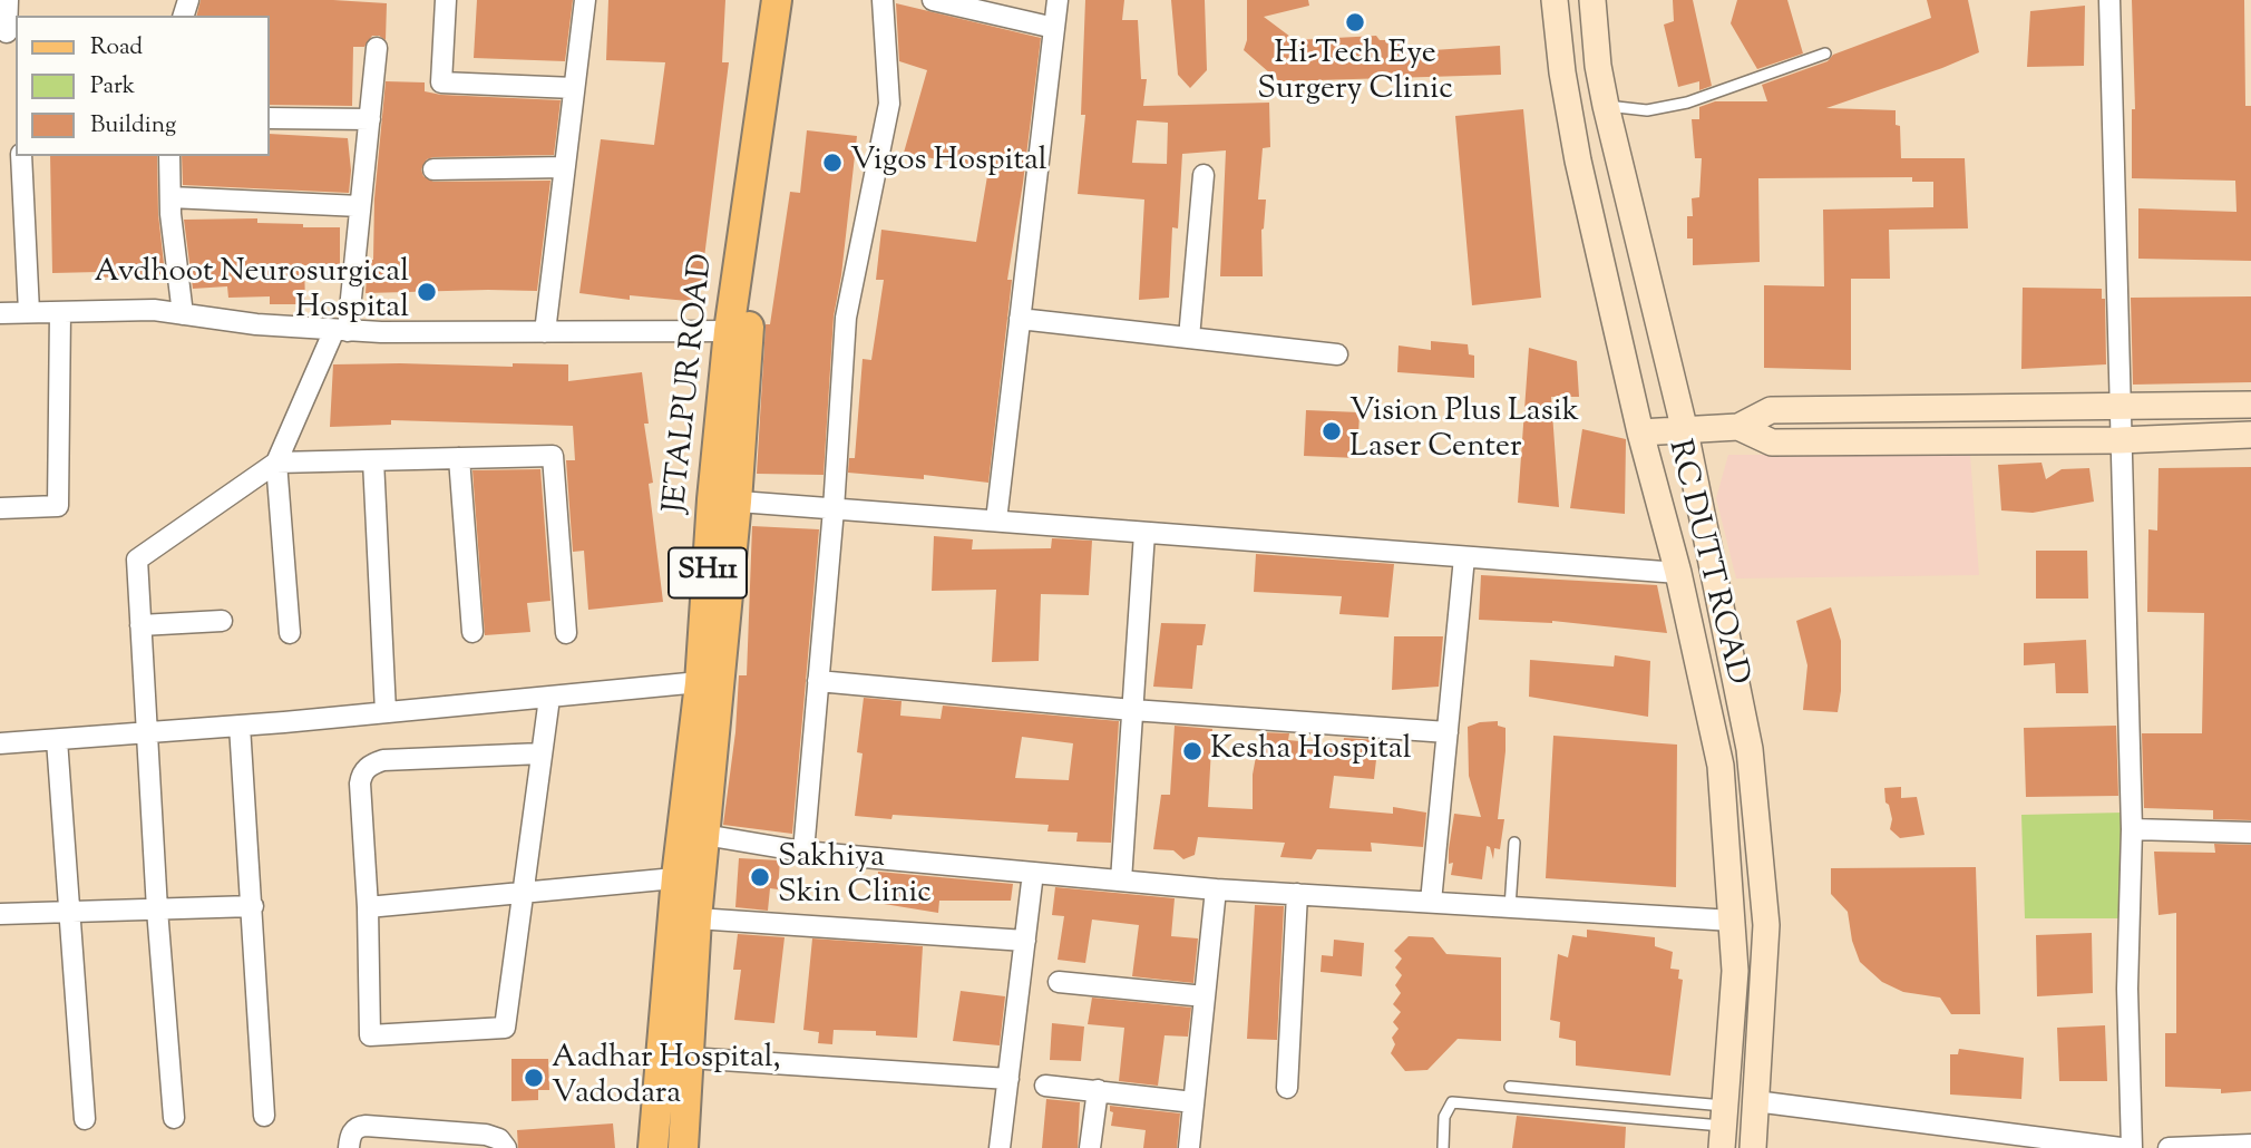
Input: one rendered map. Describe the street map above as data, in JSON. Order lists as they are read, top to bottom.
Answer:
{
  "streets": {
    "main road": ["JETALPUR ROAD", "RC DUTT ROAD", "SH11"]
  },
  "places": [
    "Hi-Tech Eye Surgery Clinic",
    "Vigos Hospital",
    "Avdhoot Neurosurgical Hospital",
    "Vision Plus Lasik Laser Center",
    "Kesha Hospital",
    "Sakhiya Skin Clinic",
    "Aadhar Hospital, Vadodara"
  ],
  "legend": ["Road", "Park", "Building"]
}
